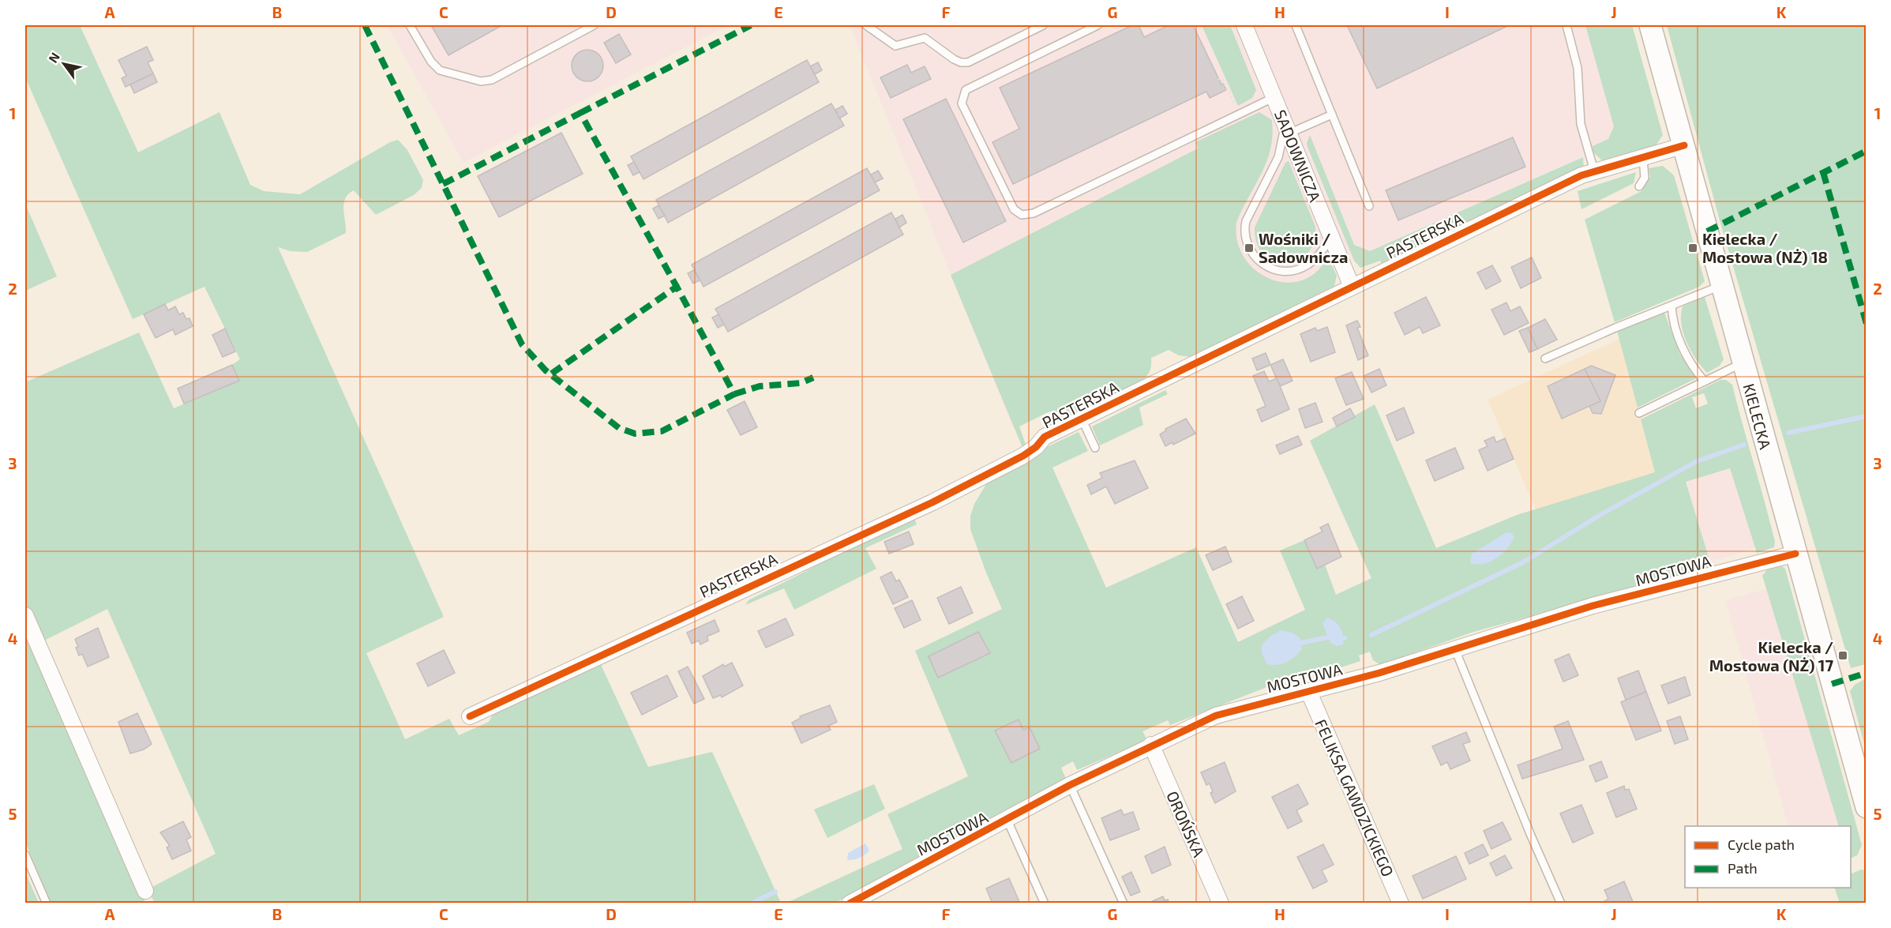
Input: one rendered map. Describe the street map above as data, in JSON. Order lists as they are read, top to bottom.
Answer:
{
  "streets": {
    "main road": ["KIELECKA"],
    "street": [
      "SADOWNICZA",
      "PASTERSKA",
      "MOSTOWA",
      "FELIKSA GAWDZICKIEGO",
      "OROŃSKA"
    ]
  },
  "crossings": [
    ["SADOWNICZA", "PASTERSKA"],
    ["PASTERSKA", "KIELECKA"],
    ["KIELECKA", "MOSTOWA"],
    ["MOSTOWA", "FELIKSA GAWDZICKIEGO"],
    ["MOSTOWA", "OROŃSKA"]
  ],
  "places": {
    "transit": ["Wośniki / Sadownicza", "Kielecka / Mostowa (NŻ) 18", "Kielecka / Mostowa (NŻ) 17"]
  },
  "legend": ["Cycle path", "Path"],
  "north": "top left",
  "grid": {
    "columns": [
      "A",
      "B",
      "C",
      "D",
      "E",
      "F",
      "G",
      "H",
      "I",
      "J",
      "K"
    ],
    "rows": [
      "1",
      "2",
      "3",
      "4",
      "5"
    ]
  }
}
